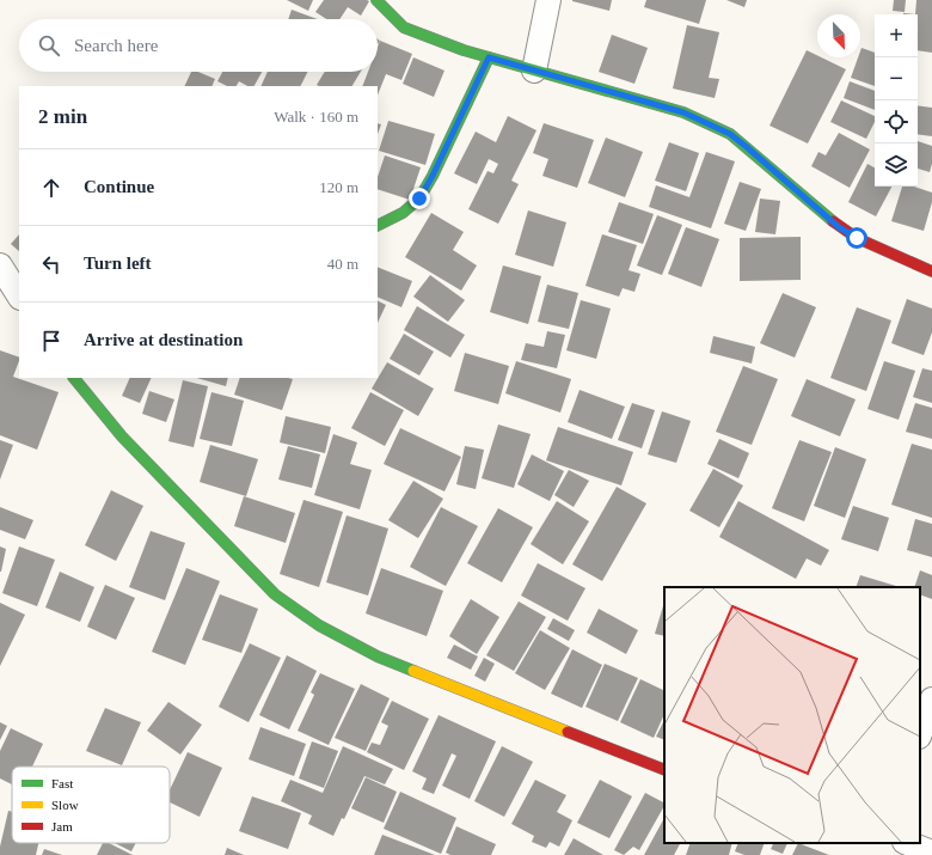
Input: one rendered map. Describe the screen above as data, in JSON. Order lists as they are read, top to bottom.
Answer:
{
  "legend": ["Fast", "Slow", "Jam"],
  "north": "bottom right",
  "page": {
    "map_buttons": ["+", "−"],
    "search": "Search here",
    "heading": ["2 min", "Walk · 160 m"],
    "list": [
      ["Continue", "120 m"],
      ["Turn left", "40 m"],
      "Arrive at destination"
    ]
  }
}
